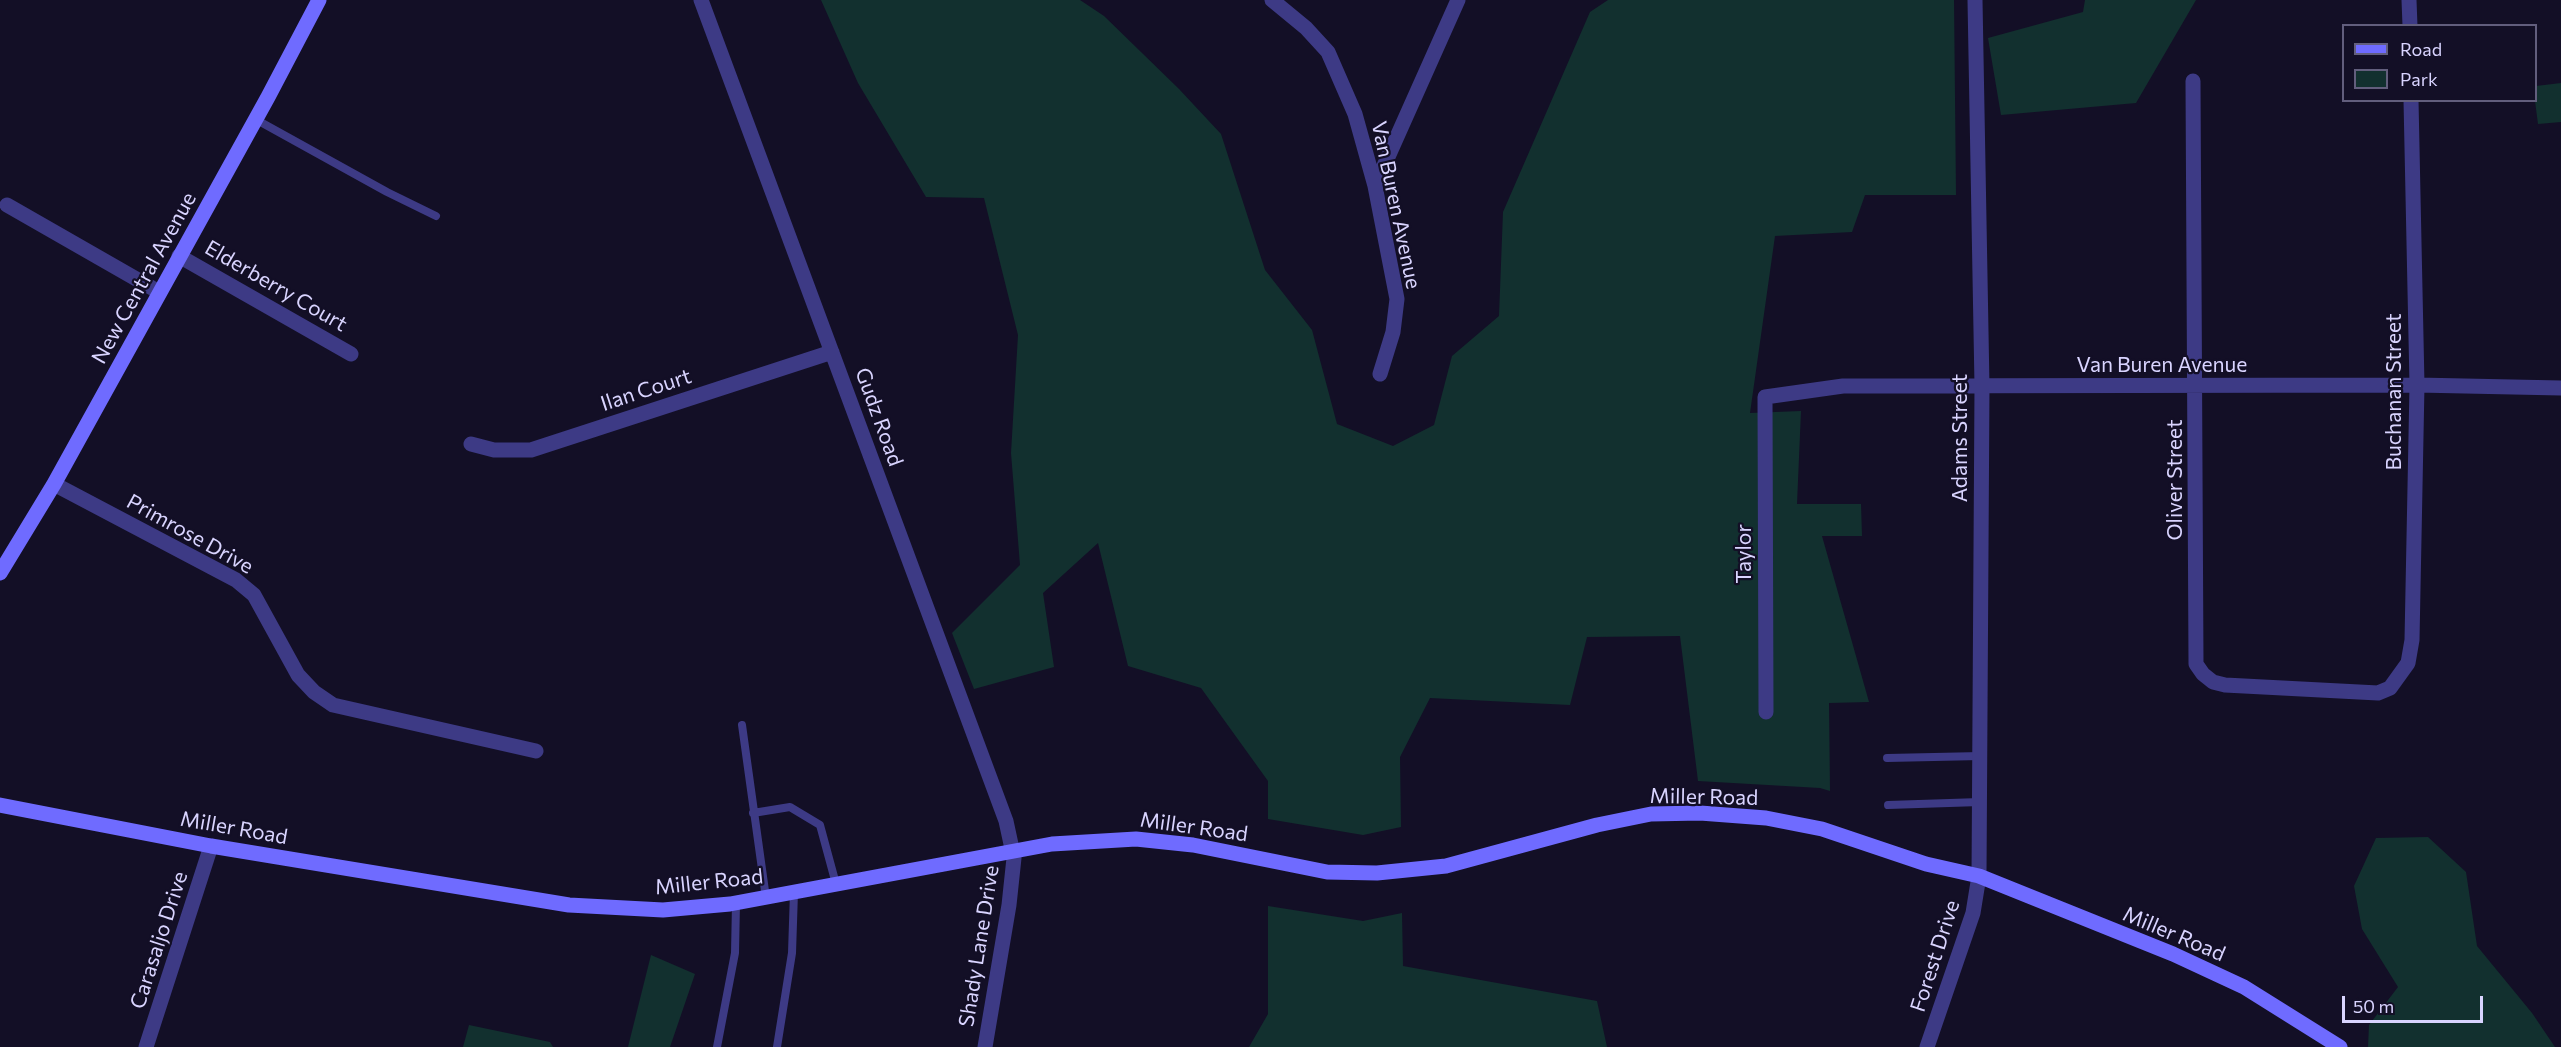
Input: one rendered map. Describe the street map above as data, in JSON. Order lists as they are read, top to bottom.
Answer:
{
  "streets": {
    "street": [
      "Van Buren Avenue",
      "New Central Avenue",
      "Elderberry Court",
      "Ilan Court",
      "Buchanan Street",
      "Gudz Road",
      "Adams Street",
      "Oliver Street",
      "Primrose Drive",
      "Taylor",
      "Miller Road",
      "Carasaljo Drive",
      "Shady Lane Drive",
      "Forest Drive"
    ]
  },
  "crossings": [
    ["Van Buren Avenue", "Buchanan Street"],
    ["Van Buren Avenue", "Adams Street"],
    ["Van Buren Avenue", "Oliver Street"],
    ["Van Buren Avenue", "Taylor"],
    ["New Central Avenue", "Elderberry Court"],
    ["New Central Avenue", "Primrose Drive"],
    ["Ilan Court", "Gudz Road"],
    ["Buchanan Street", "Oliver Street"],
    ["Gudz Road", "Miller Road"],
    ["Gudz Road", "Shady Lane Drive"],
    ["Adams Street", "Miller Road"],
    ["Adams Street", "Forest Drive"],
    ["Miller Road", "Carasaljo Drive"],
    ["Miller Road", "Shady Lane Drive"],
    ["Miller Road", "Forest Drive"]
  ],
  "legend": ["Road", "Park"],
  "scale_bar": "50 m"
}
